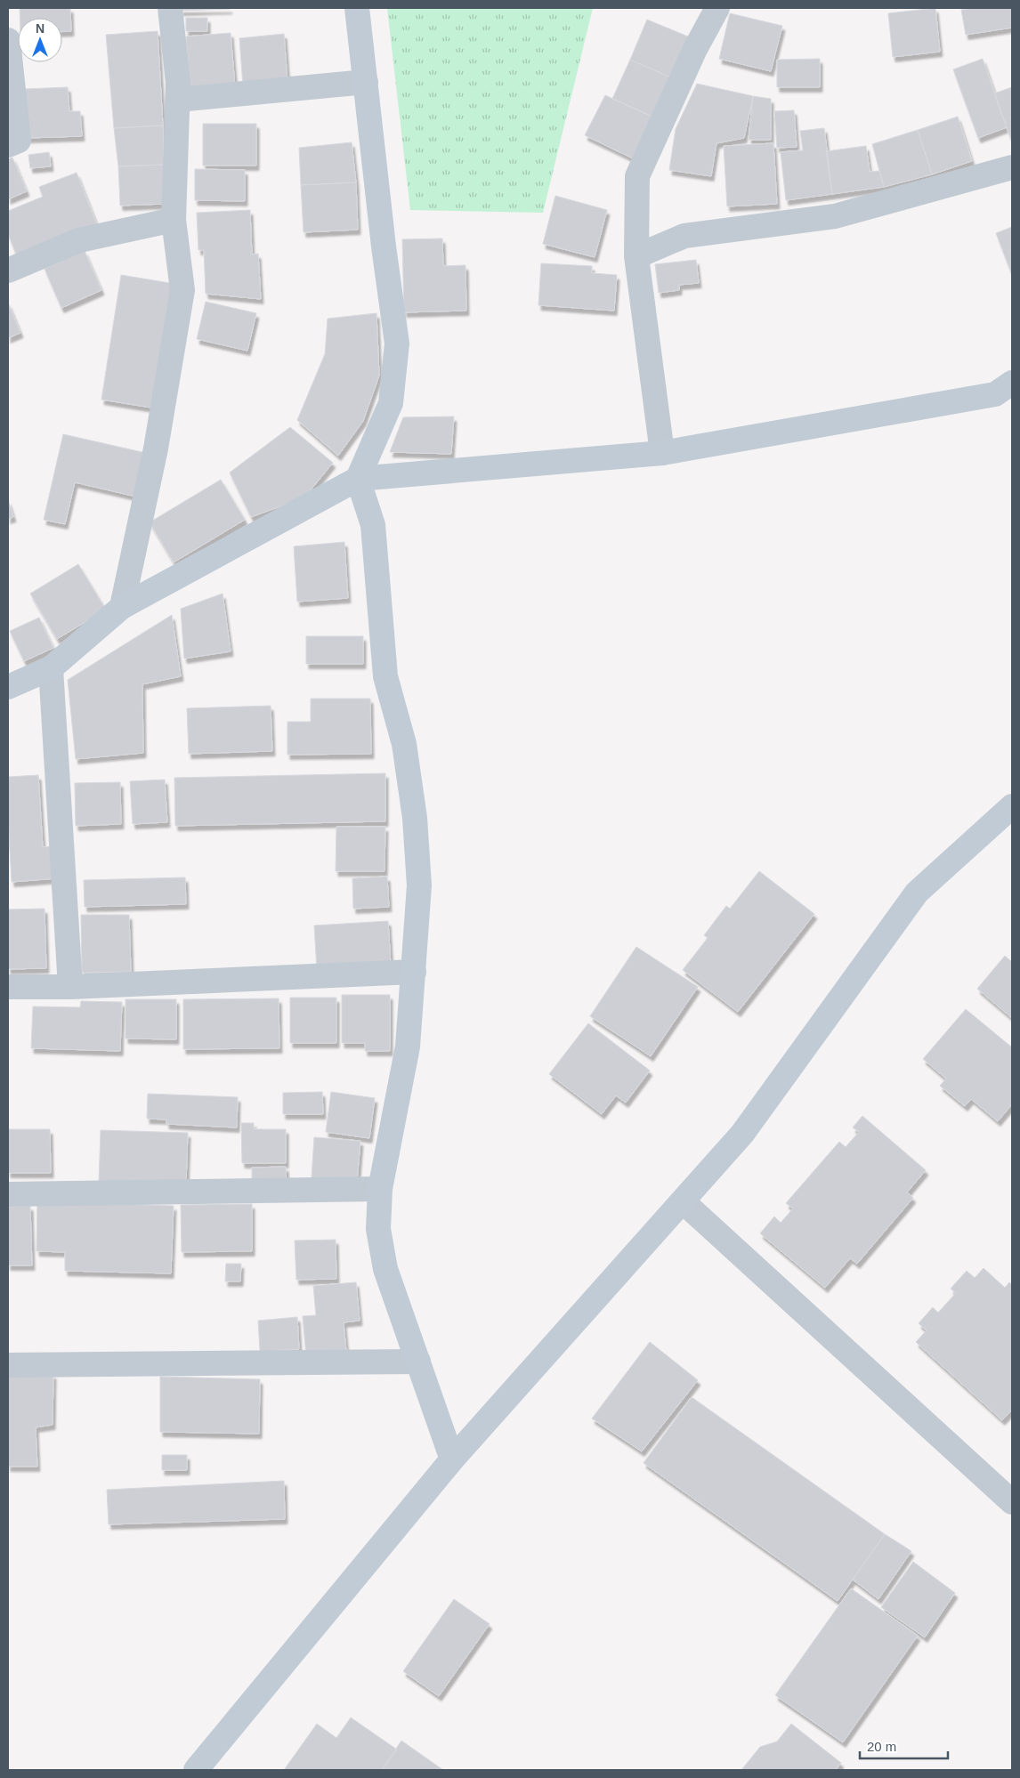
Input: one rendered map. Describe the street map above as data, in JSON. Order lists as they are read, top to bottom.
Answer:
{
  "scale_bar": "20 m",
  "north": "top"
}
